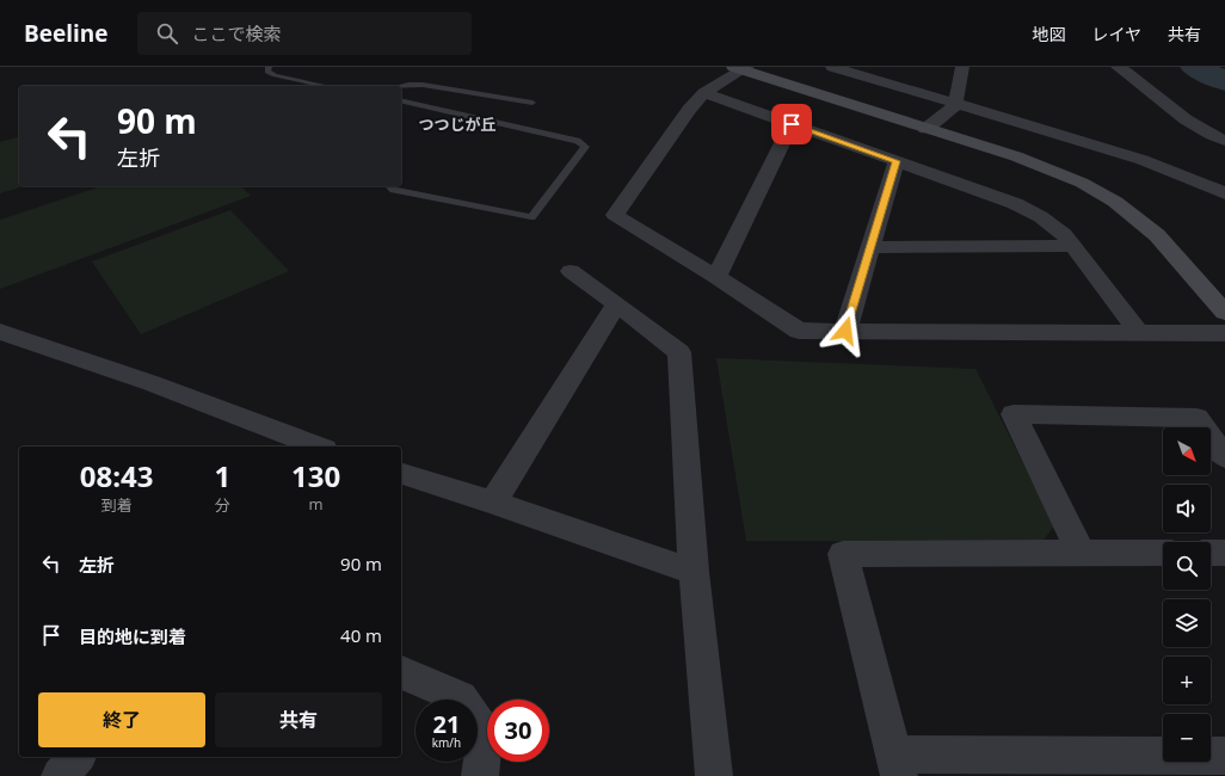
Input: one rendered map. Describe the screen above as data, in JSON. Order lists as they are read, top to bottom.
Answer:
{
  "districts": ["つつじが丘"],
  "north": "bottom right",
  "page": {
    "header": "Beeline",
    "search": "ここで検索",
    "nav": ["地図", "レイヤ", "共有"],
    "turn": ["90 m", "左折"],
    "map_buttons": ["+", "−"],
    "eta": [
      "08:43",
      "到着",
      "1",
      "分",
      "130",
      "m"
    ],
    "list": [
      {
        "name": "左折",
        "value": "90 m"
      },
      {
        "name": "目的地に到着",
        "value": "40 m"
      }
    ],
    "buttons": ["終了", "共有"],
    "speed": "21 km/h",
    "limit": "30"
  }
}
